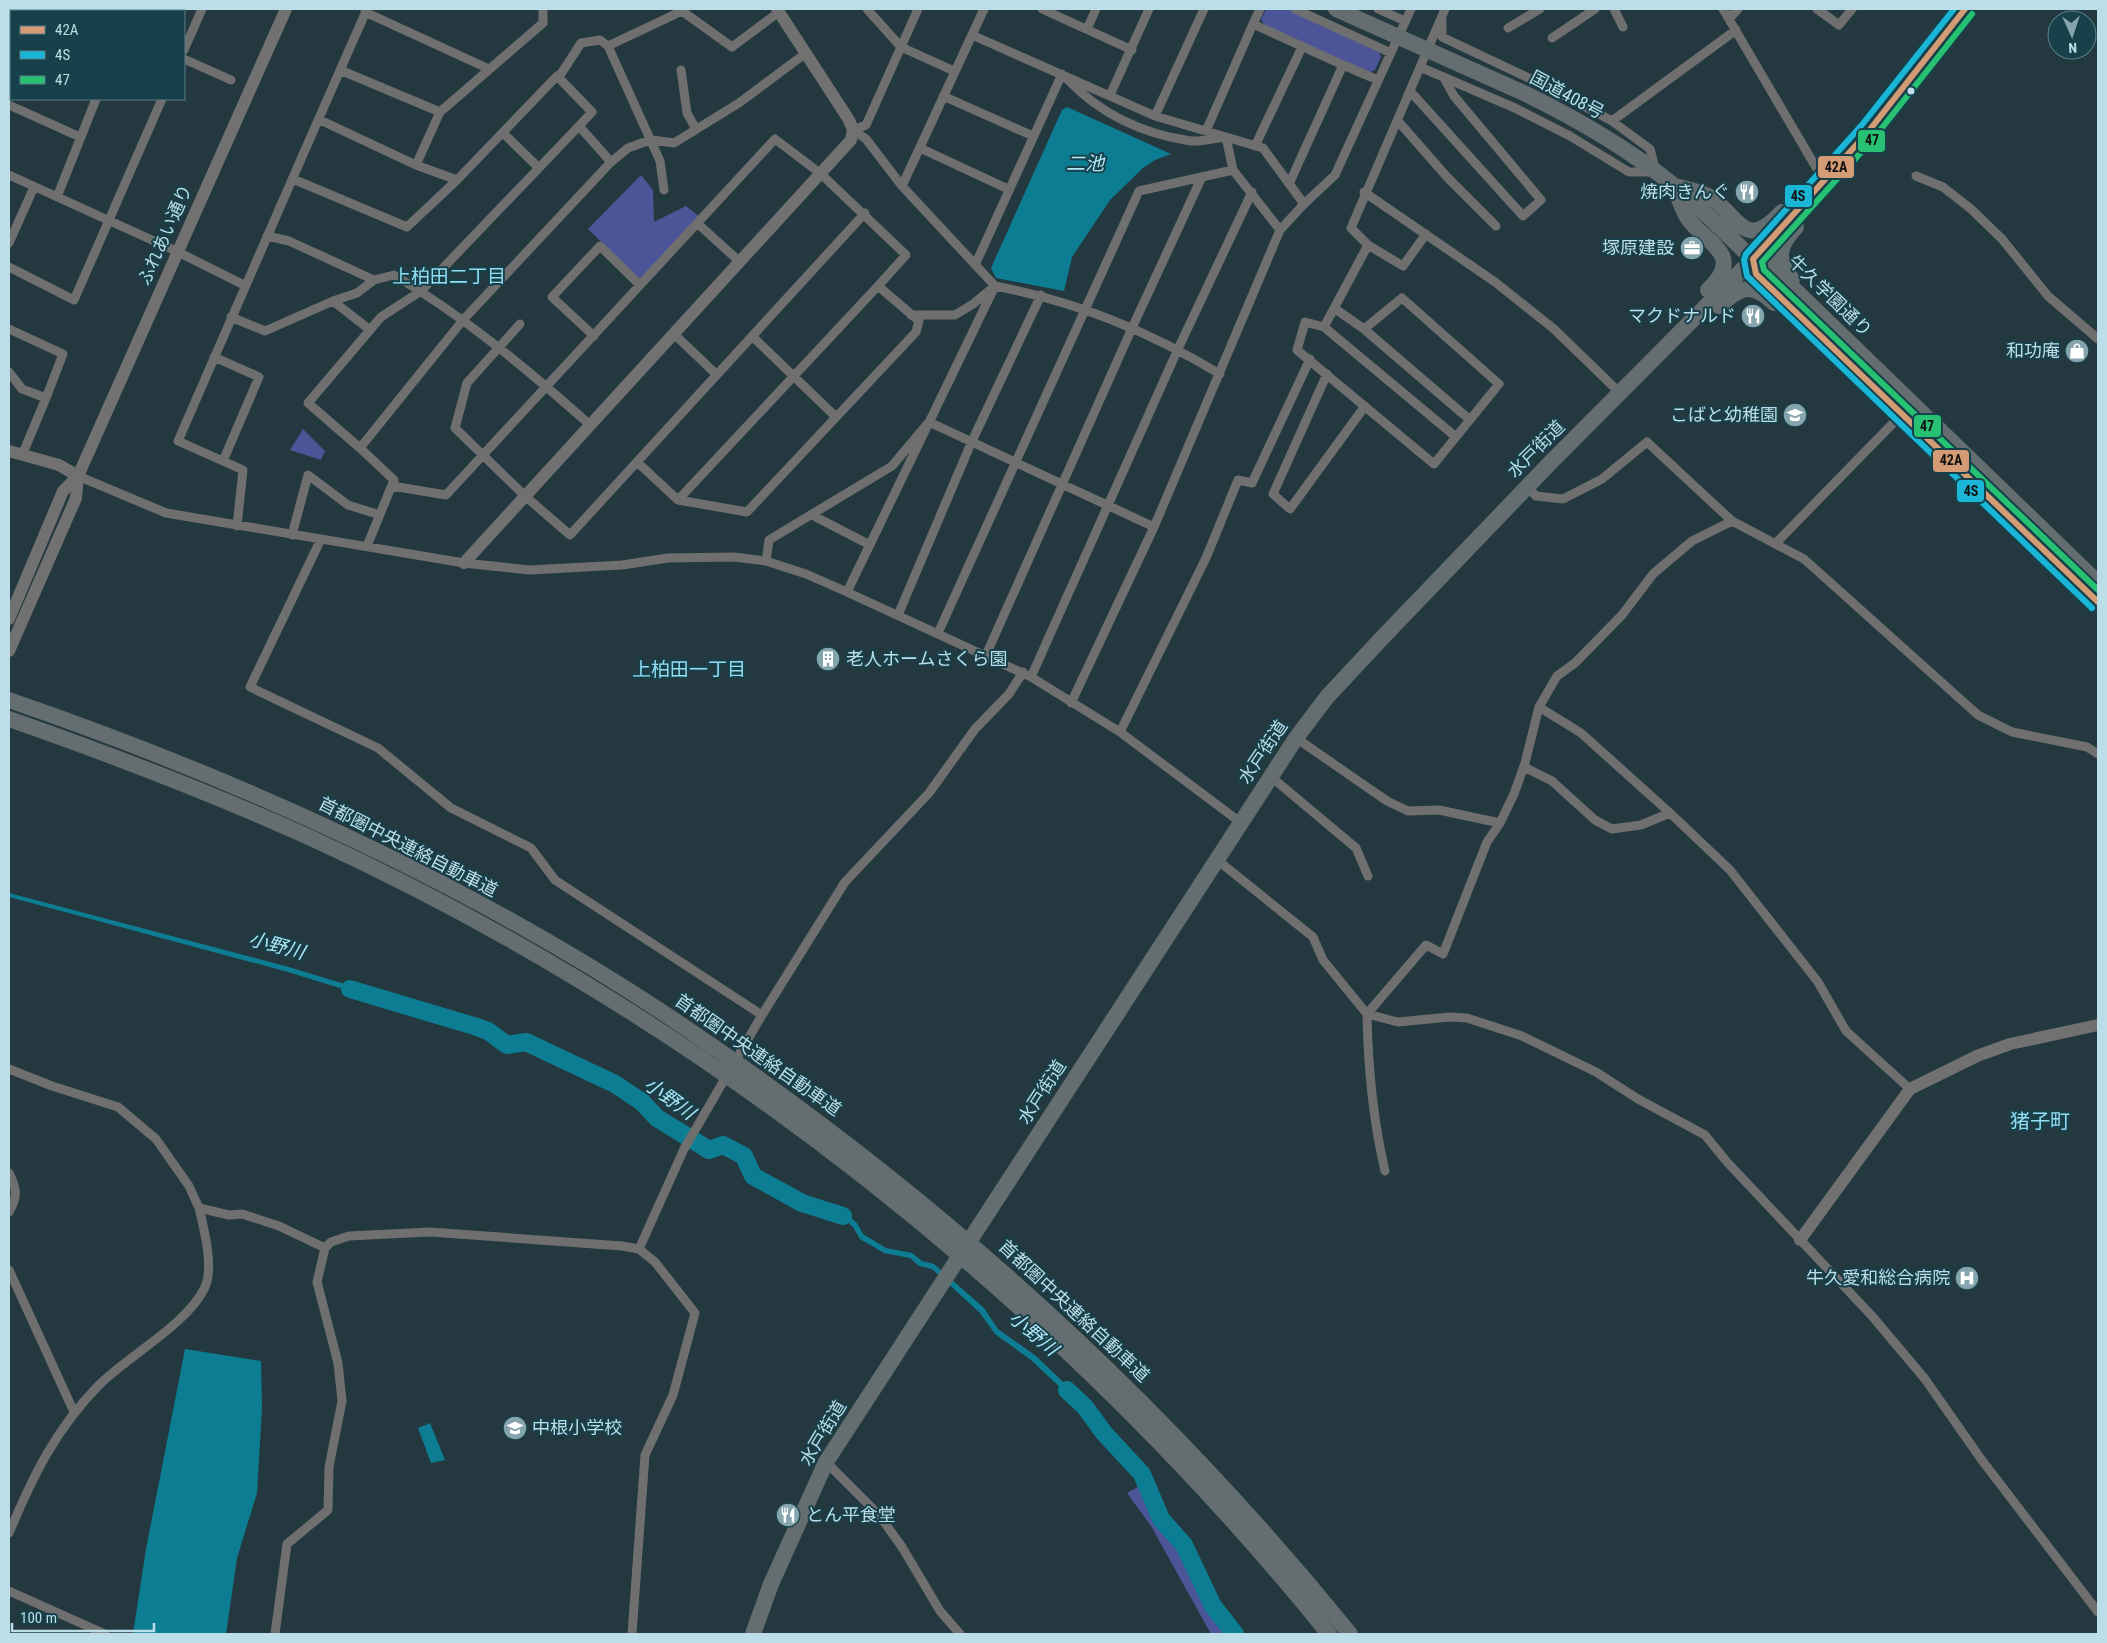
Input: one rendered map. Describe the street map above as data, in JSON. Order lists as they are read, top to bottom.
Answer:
{
  "streets": {
    "highway": [
      "国道408号",
      "牛久学園通り",
      "水戸街道",
      "首都圏中央連絡自動車道"
    ],
    "street": ["ふれあい通り"]
  },
  "crossings": [
    ["国道408号", "牛久学園通り"],
    ["国道408号", "水戸街道"],
    ["牛久学園通り", "水戸街道"]
  ],
  "districts": ["上柏田二丁目", "上柏田一丁目", "猪子町"],
  "water": ["二池", "小野川"],
  "places": {
    "restaurant": ["焼肉きんぐ", "マクドナルド", "とん平食堂"],
    "office": ["塚原建設"],
    "shop": ["和功庵"],
    "school or university": ["こばと幼稚園", "中根小学校"],
    "building": ["老人ホームさくら園"],
    "hospital": ["牛久愛和総合病院"]
  },
  "lines": ["transit line 42A", "transit line 4S", "transit line 47"],
  "legend": ["42A", "4S", "47"],
  "scale_bar": "100 m",
  "north": "bottom"
}
